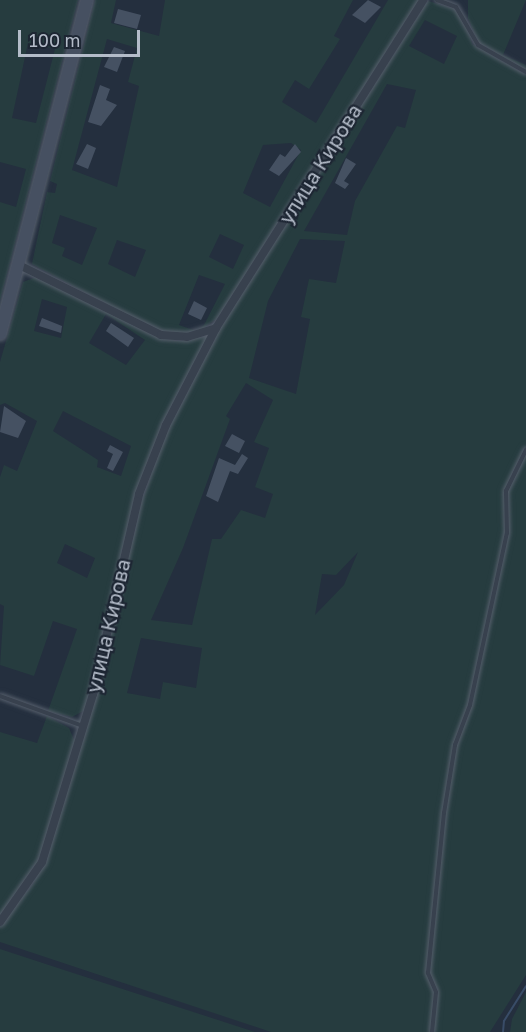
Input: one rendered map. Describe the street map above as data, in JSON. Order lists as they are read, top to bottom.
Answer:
{
  "streets": {
    "street": ["улица Кирова"]
  },
  "scale_bar": "100 m"
}
